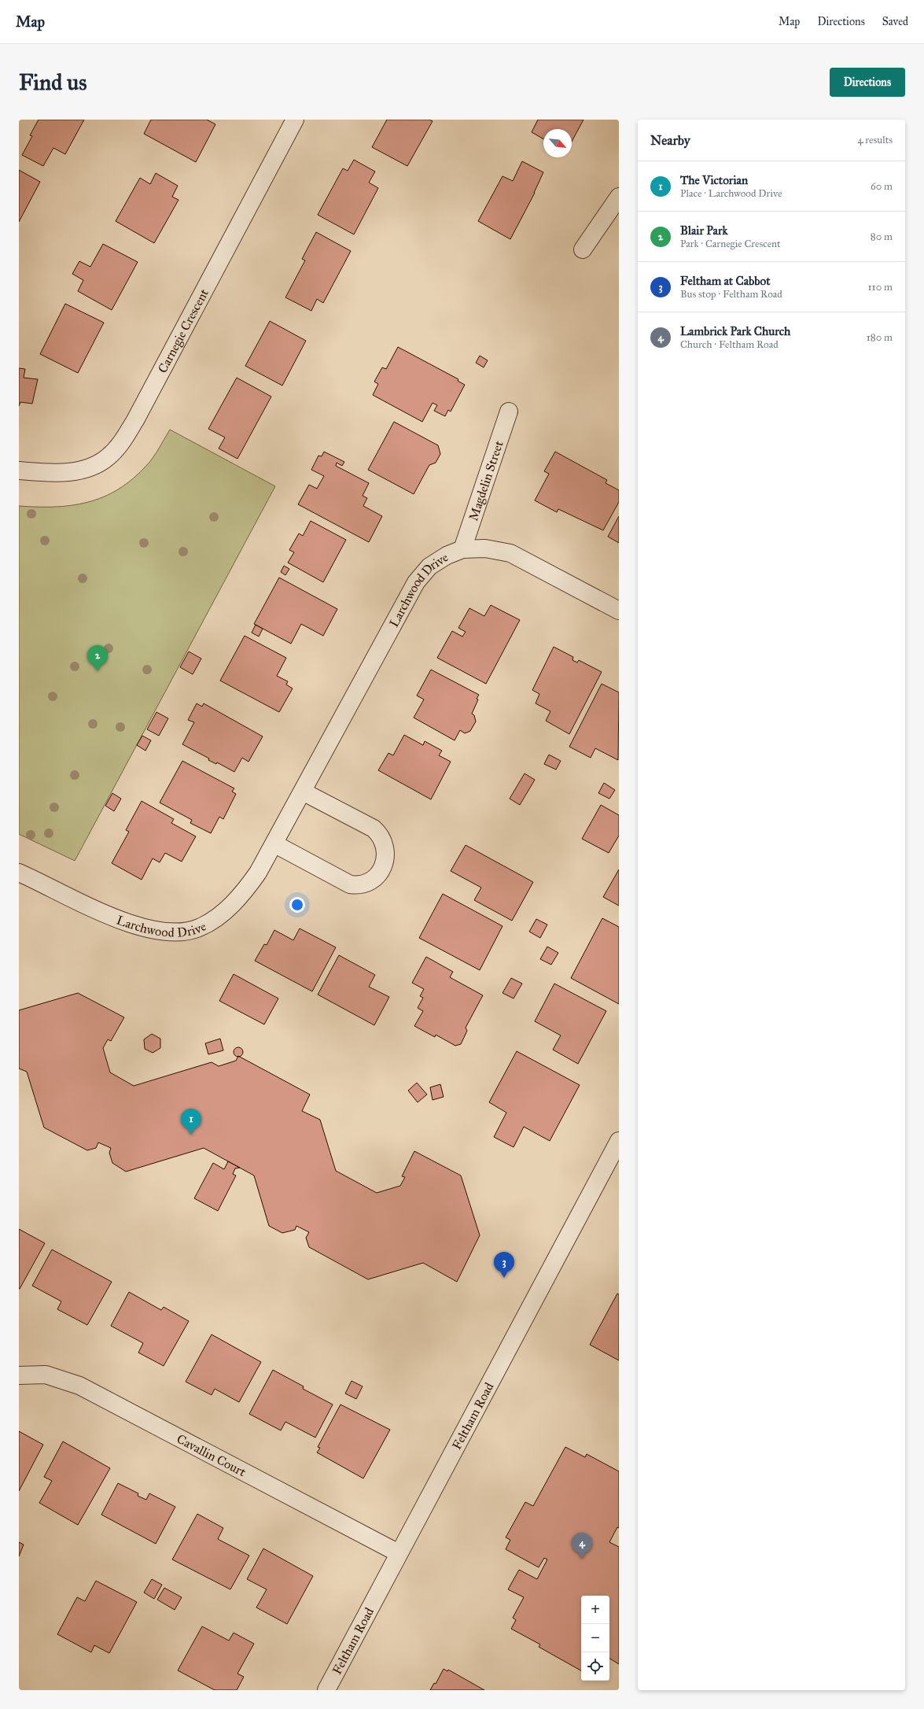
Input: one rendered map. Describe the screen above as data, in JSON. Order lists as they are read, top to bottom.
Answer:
{
  "streets": {
    "street": [
      "Carnegie Crescent",
      "Magdelin Street",
      "Larchwood Drive",
      "Feltham Road",
      "Cavallin Court"
    ]
  },
  "crossings": [
    ["Magdelin Street", "Larchwood Drive"],
    ["Feltham Road", "Cavallin Court"]
  ],
  "north": "bottom right",
  "page": {
    "header": "Map",
    "nav": ["Map", "Directions", "Saved"],
    "buttons": "Directions",
    "title": "Find us",
    "heading": ["Nearby", "4 results"],
    "list": [
      {
        "mark": "1",
        "name": "The Victorian",
        "note": "Place · Larchwood Drive",
        "value": "60 m"
      },
      {
        "mark": "2",
        "name": "Blair Park",
        "note": "Park · Carnegie Crescent",
        "value": "80 m"
      },
      {
        "mark": "3",
        "name": "Feltham at Cabbot",
        "note": "Bus stop · Feltham Road",
        "value": "110 m"
      },
      {
        "mark": "4",
        "name": "Lambrick Park Church",
        "note": "Church · Feltham Road",
        "value": "180 m"
      }
    ],
    "pins": [
      "2",
      "1",
      "3",
      "4"
    ],
    "map_buttons": ["+", "−"]
  }
}
